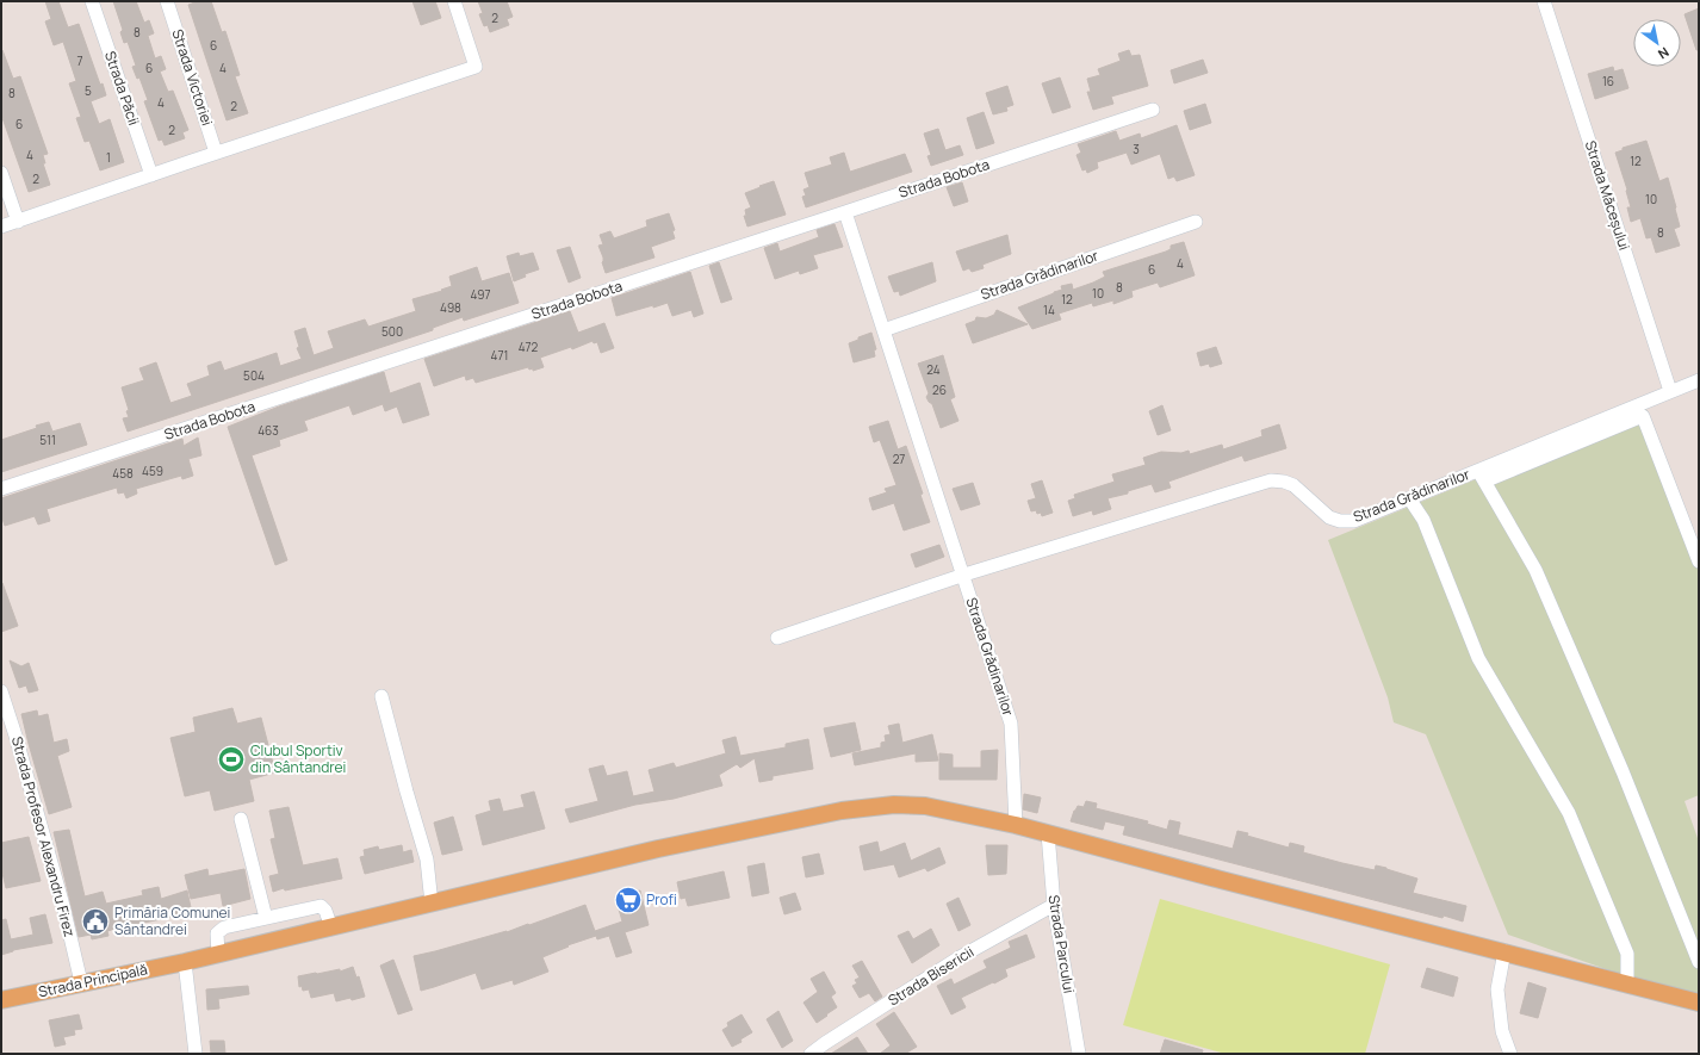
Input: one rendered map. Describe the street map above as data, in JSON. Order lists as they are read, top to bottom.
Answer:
{
  "streets": {
    "main road": ["Strada Principală"],
    "street": [
      "Strada Victoriei",
      "Strada Păcii",
      "Strada Bobota",
      "Strada Măceșului",
      "Strada Grădinarilor",
      "Strada Profesor Alexandru Firez",
      "Strada Parcului",
      "Strada Bisericii"
    ]
  },
  "crossings": [
    ["Strada Bobota", "Strada Grădinarilor"],
    ["Strada Măceșului", "Strada Grădinarilor"],
    ["Strada Grădinarilor", "Strada Principală"],
    ["Strada Profesor Alexandru Firez", "Strada Principală"],
    ["Strada Parcului", "Strada Bisericii"],
    ["Strada Parcului", "Strada Principală"]
  ],
  "places": {
    "sports": ["Clubul Sportiv din Sântandrei"],
    "supermarket": ["Profi"],
    "public building": ["Primăria Comunei Sântandrei"]
  },
  "house_numbers": [
    "2",
    "8",
    "6",
    "7",
    "6",
    "4",
    "16",
    "5",
    "8",
    "4",
    "2",
    "6",
    "2",
    "3",
    "4",
    "1",
    "12",
    "2",
    "10",
    "8",
    "4",
    "6",
    "8",
    "10",
    "497",
    "12",
    "498",
    "14",
    "500",
    "472",
    "471",
    "24",
    "504",
    "26",
    "463",
    "511",
    "27",
    "459",
    "458"
  ],
  "north": "bottom right"
}
